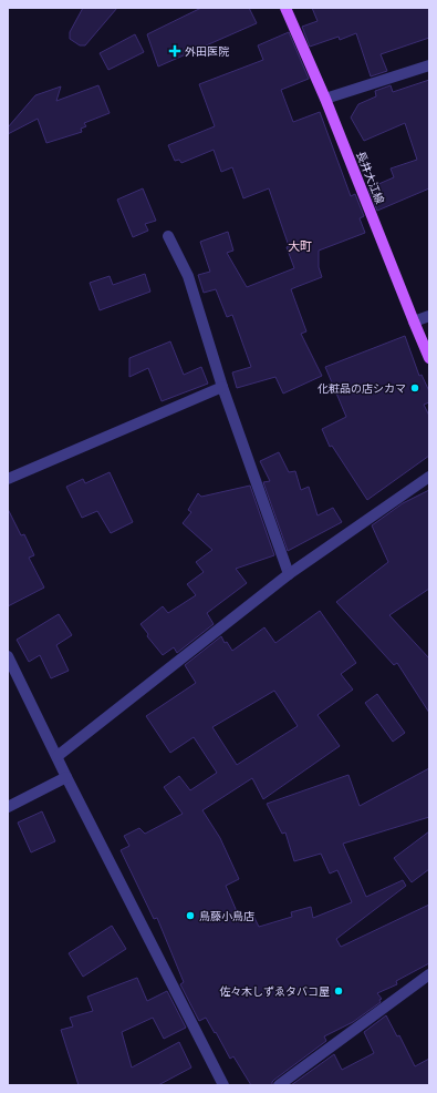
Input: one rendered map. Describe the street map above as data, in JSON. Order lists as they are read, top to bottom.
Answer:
{
  "streets": {
    "main road": ["長井大江線"]
  },
  "districts": ["大町"],
  "places": {
    "health": ["外田医院"],
    "other": ["化粧品の店シカマ", "鳥藤小鳥店", "佐々木しずゑタバコ屋"]
  }
}
